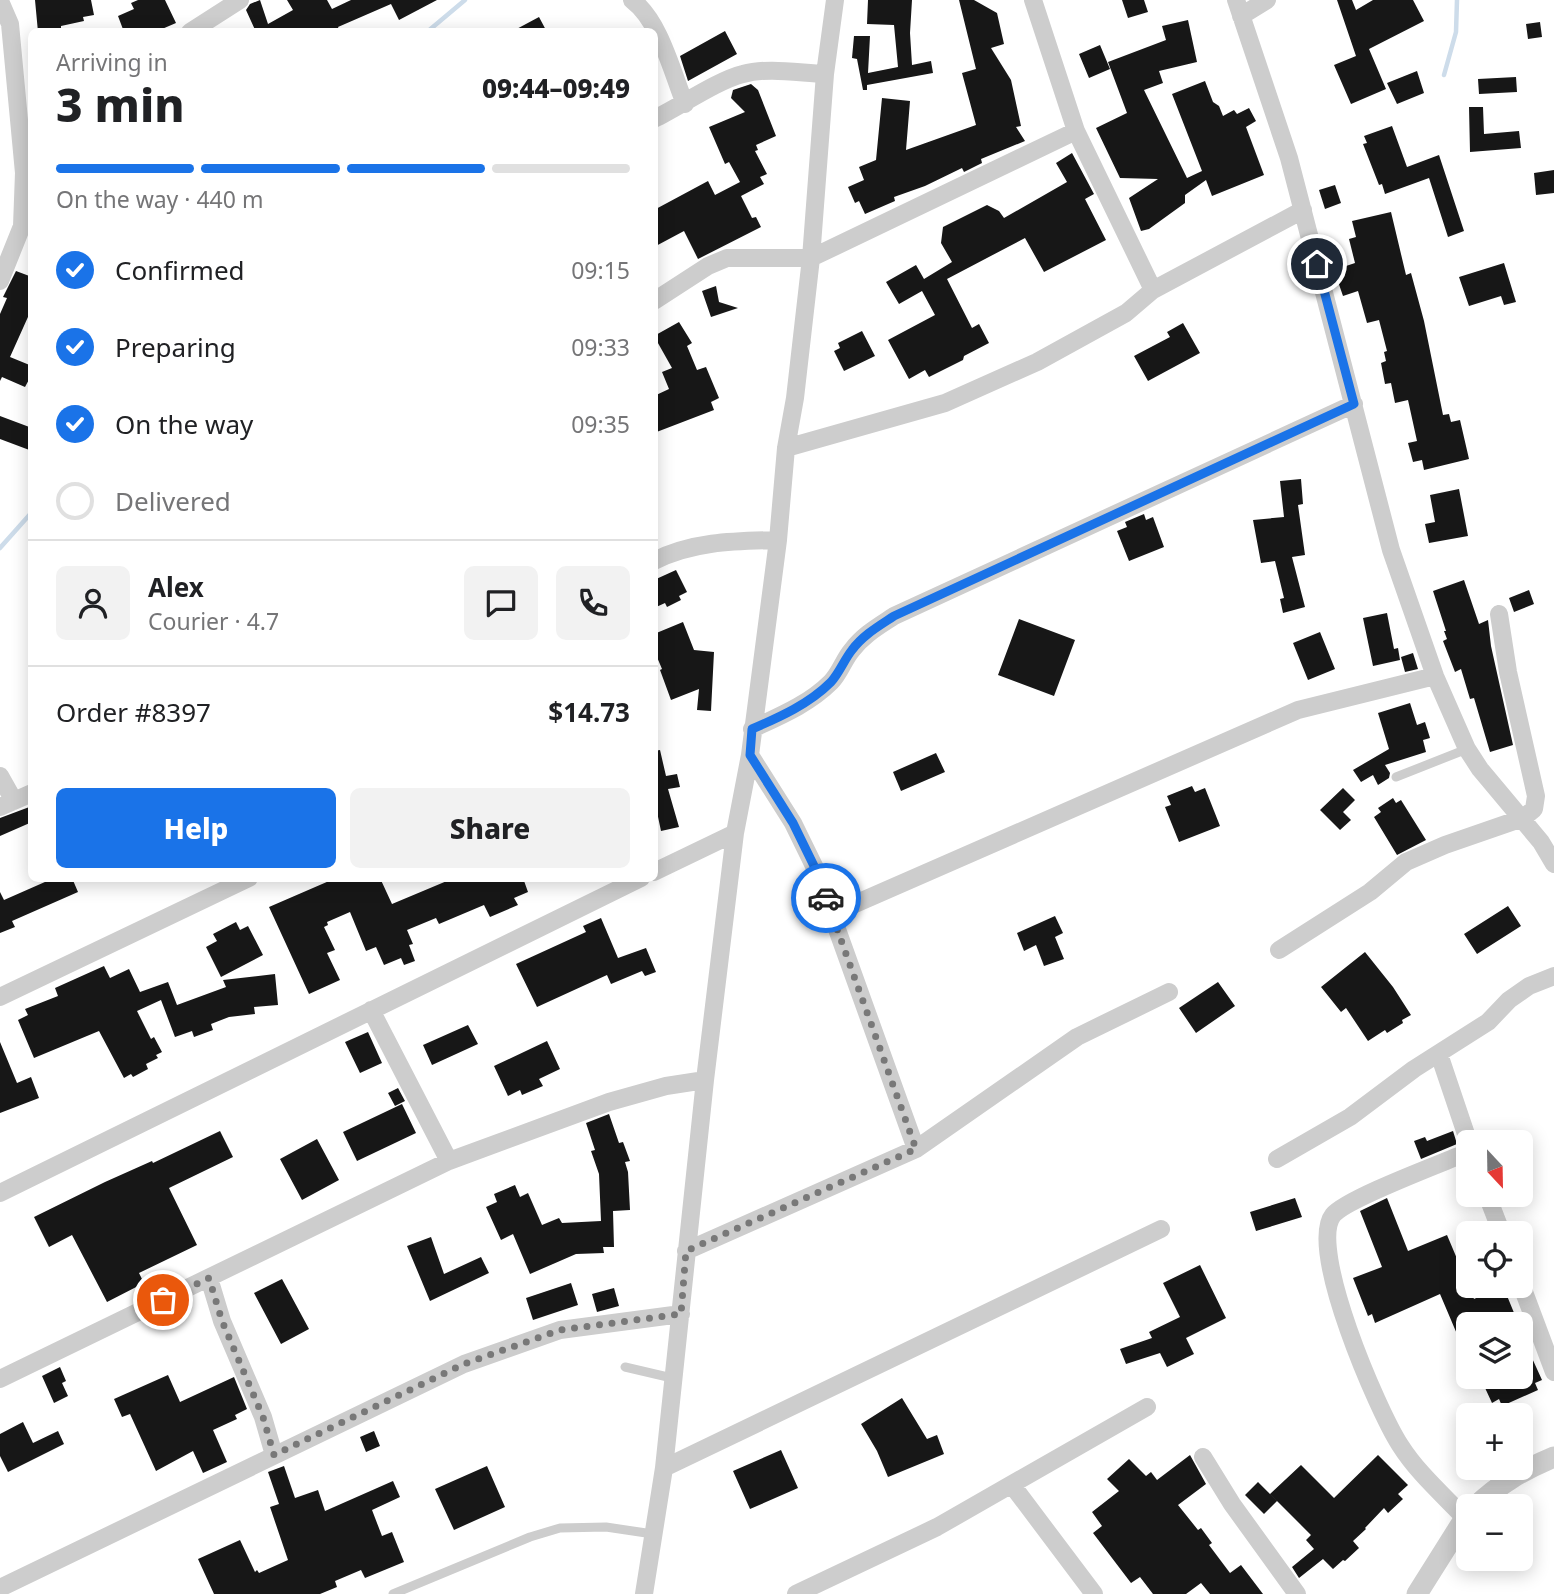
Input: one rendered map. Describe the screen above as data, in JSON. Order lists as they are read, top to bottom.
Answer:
{
  "north": "bottom",
  "page": {
    "heading": ["3 min", "Arriving in", "09:44–09:49"],
    "panel": [
      "Alex",
      "Courier · 4.7",
      "Order #8397",
      "$14.73"
    ],
    "bar": "On the way · 440 m",
    "list": [
      ["Confirmed", "09:15"],
      ["Preparing", "09:33"],
      ["On the way", "09:35"],
      "Delivered"
    ],
    "buttons": ["Help", "Share"],
    "map_buttons": ["+", "−"]
  }
}
